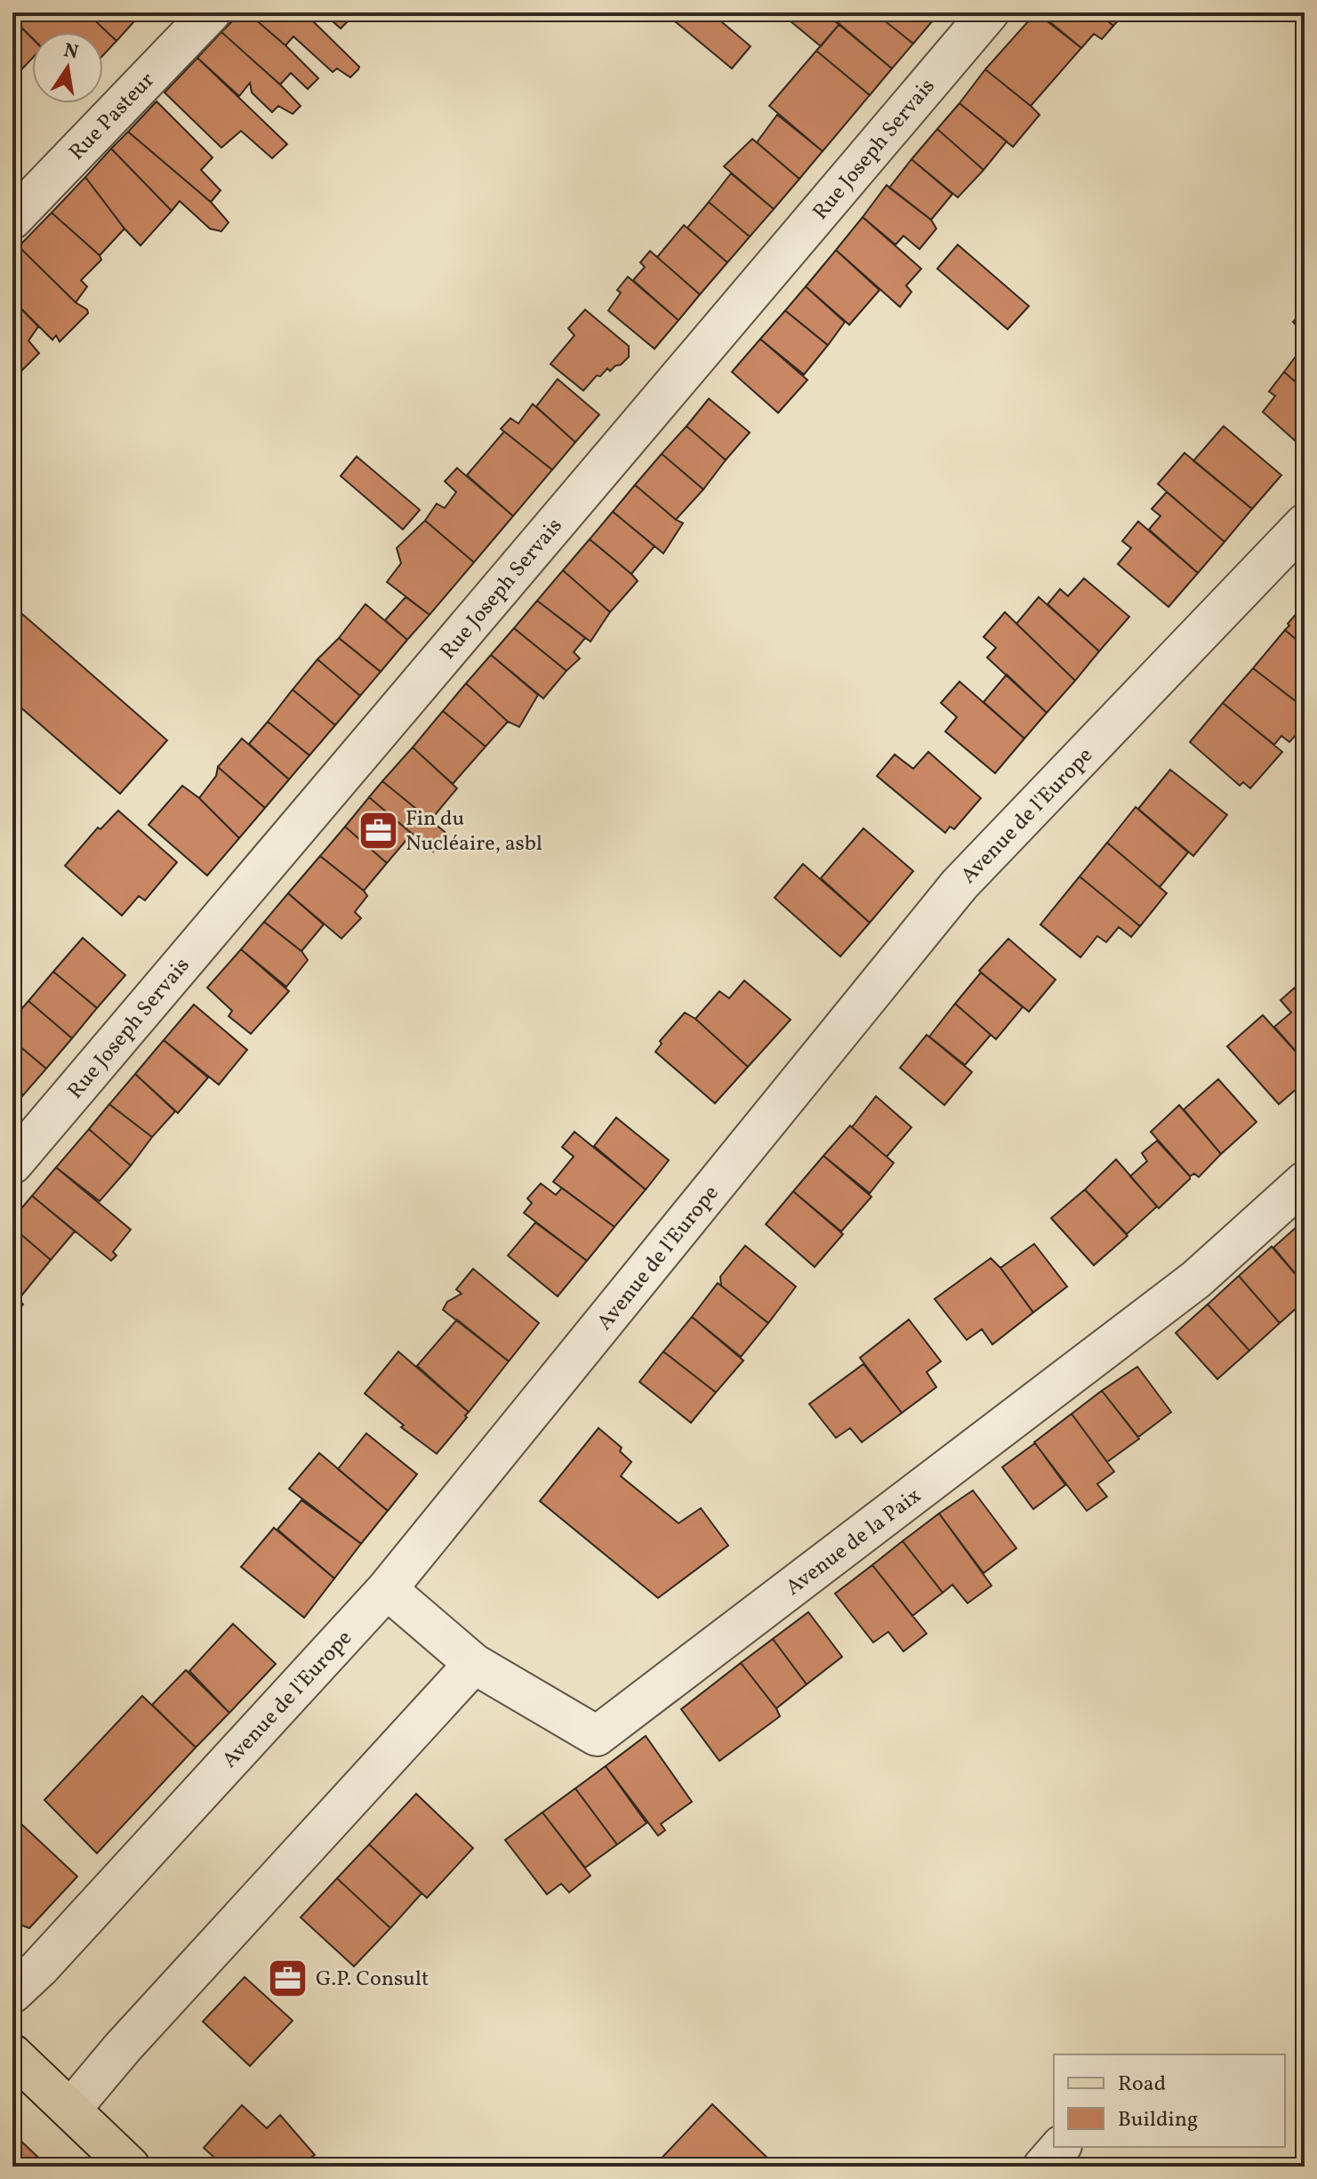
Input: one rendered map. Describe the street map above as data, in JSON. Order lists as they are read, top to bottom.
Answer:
{
  "streets": {
    "street": [
      "Rue Pasteur",
      "Rue Joseph Servais",
      "Avenue de l'Europe",
      "Avenue de la Paix"
    ]
  },
  "crossings": [
    ["Avenue de l'Europe", "Avenue de la Paix"]
  ],
  "places": {
    "office": ["Fin du Nucléaire, asbl", "G.P. Consult"]
  },
  "legend": ["Road", "Building"],
  "north": "top"
}
